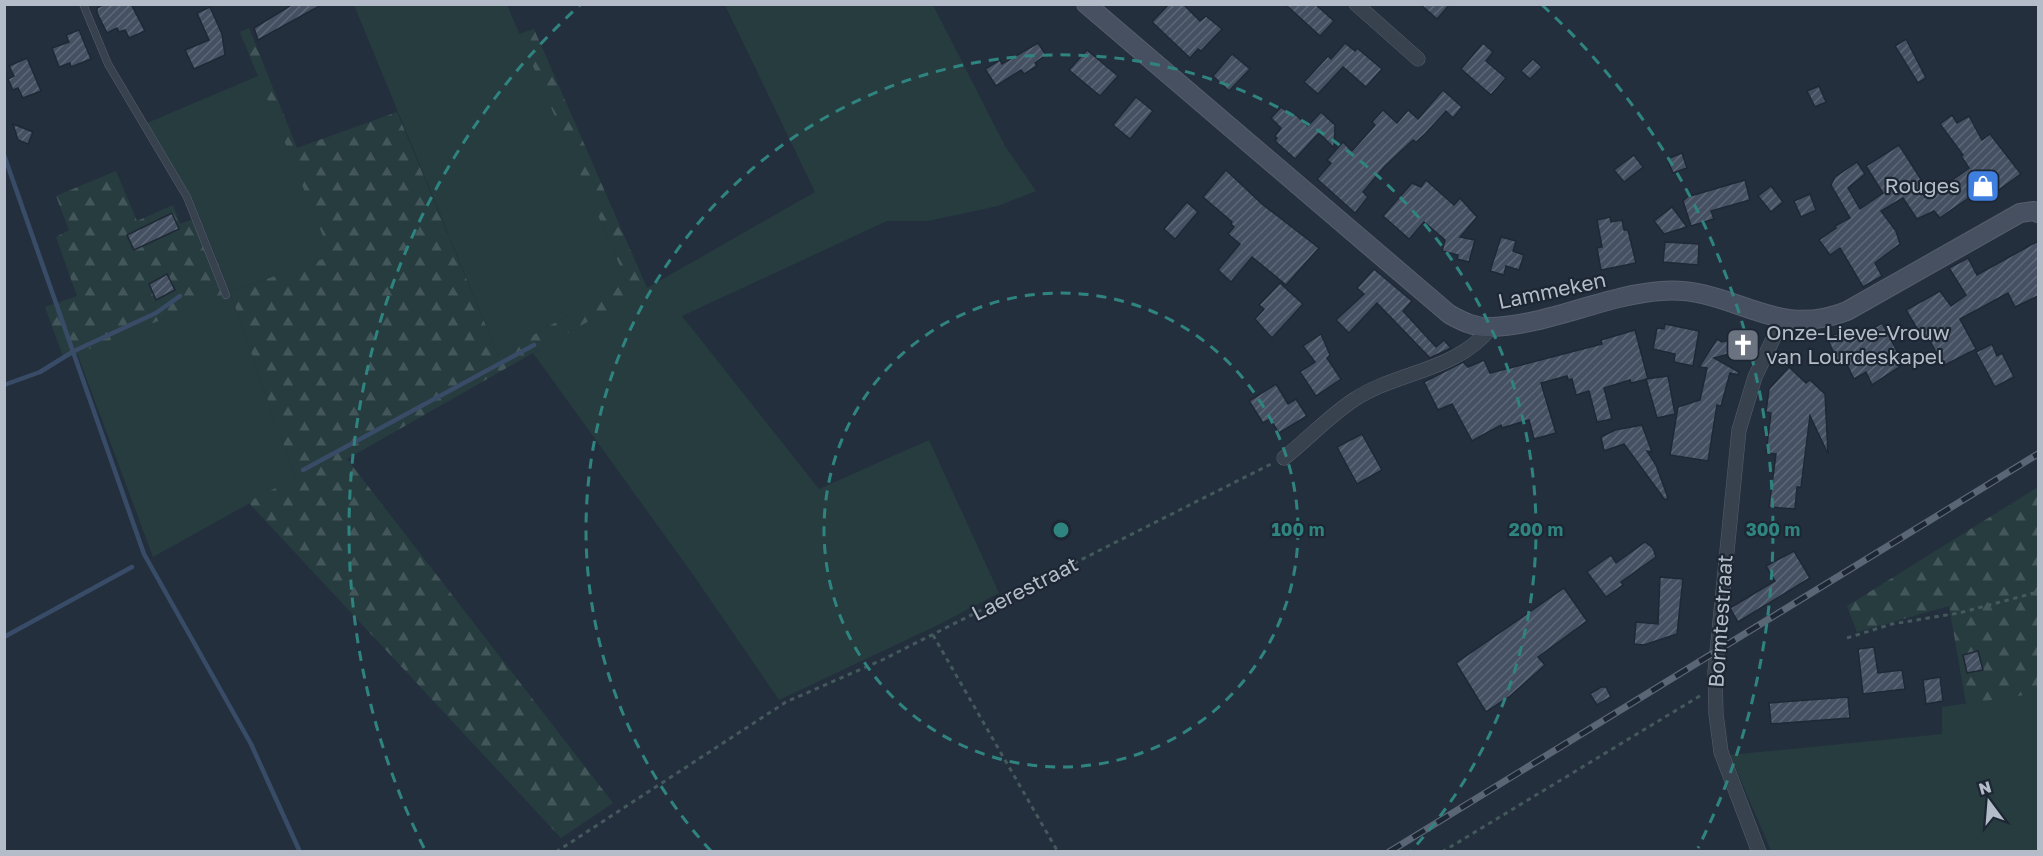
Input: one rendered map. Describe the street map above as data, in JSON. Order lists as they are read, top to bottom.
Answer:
{
  "streets": {
    "street": ["Lammeken", "Bormtestraat"],
    "path": ["Laerestraat"]
  },
  "crossings": [
    ["Lammeken", "Bormtestraat"]
  ],
  "places": {
    "shop": ["Rouges"],
    "church": ["Onze-Lieve-Vrouw van Lourdeskapel"]
  },
  "north": "top",
  "rings": ["100 m", "200 m", "300 m"]
}
